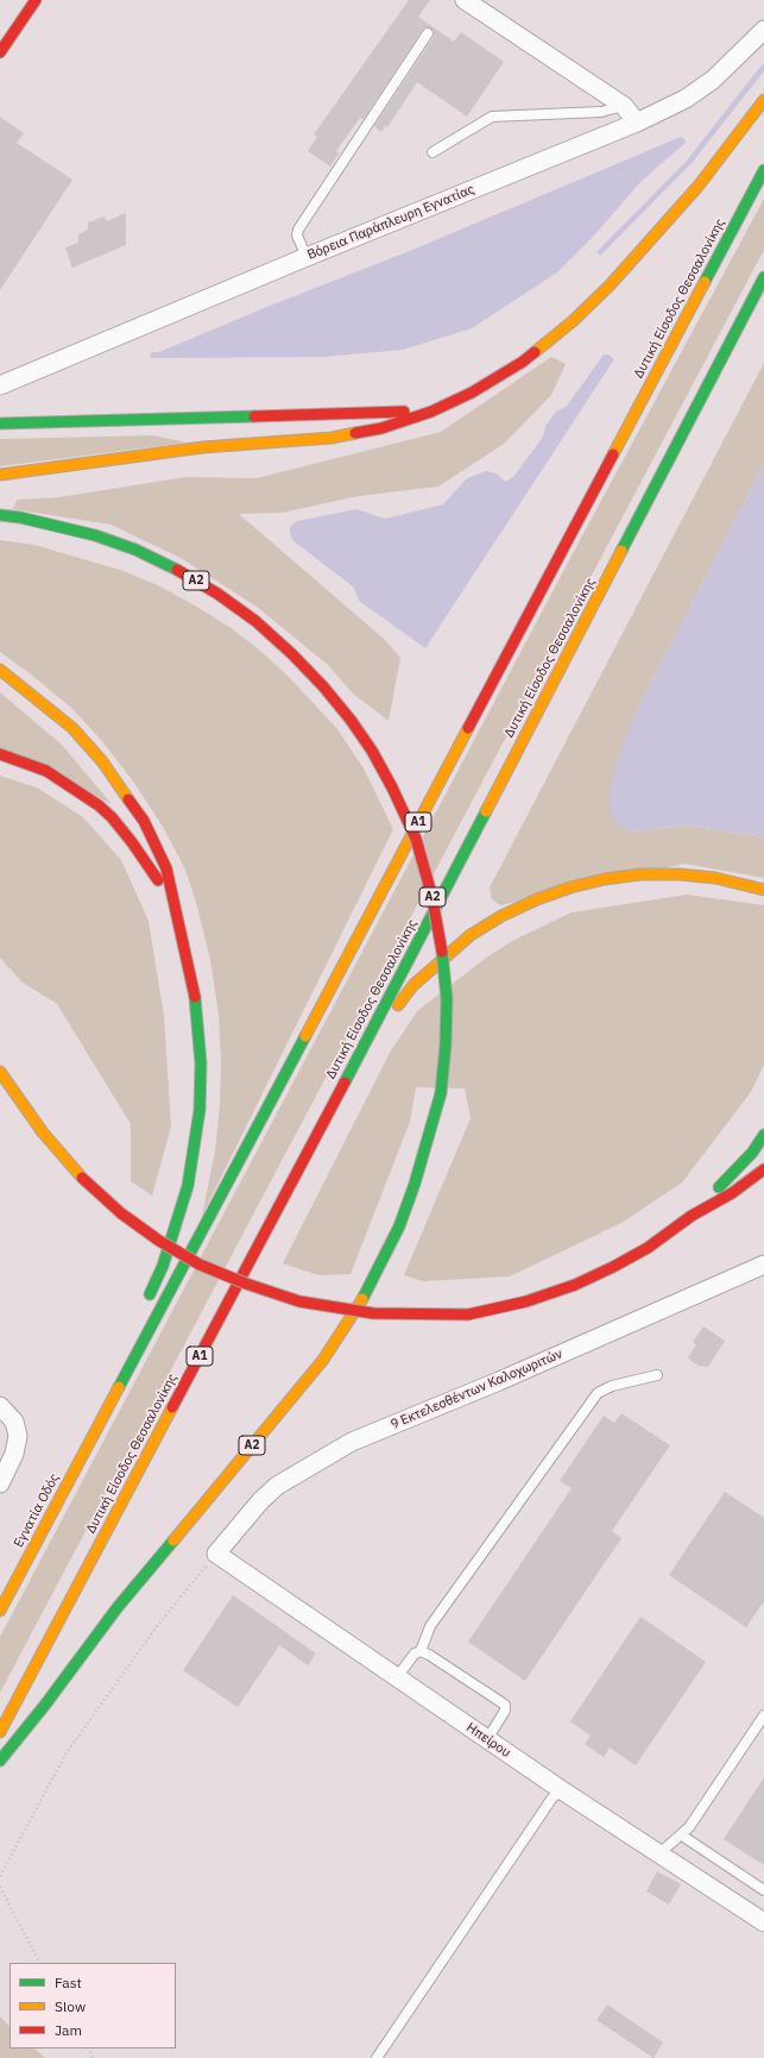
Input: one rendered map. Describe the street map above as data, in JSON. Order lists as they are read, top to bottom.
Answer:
{
  "streets": {
    "main road": [
      "Δυτική Είσοδος Θεσσαλονίκης",
      "Α2",
      "Α1",
      "Εγνατία Οδός"
    ],
    "street": ["Βόρεια Παράπλευρη Εγνατίας", "9 Εκτελεσθέντων Καλοχωριτών", "Ηπείρου"]
  },
  "crossings": [
    ["Δυτική Είσοδος Θεσσαλονίκης", "Εγνατία Οδός"],
    ["9 Εκτελεσθέντων Καλοχωριτών", "Ηπείρου"]
  ],
  "legend": ["Fast", "Slow", "Jam"]
}
